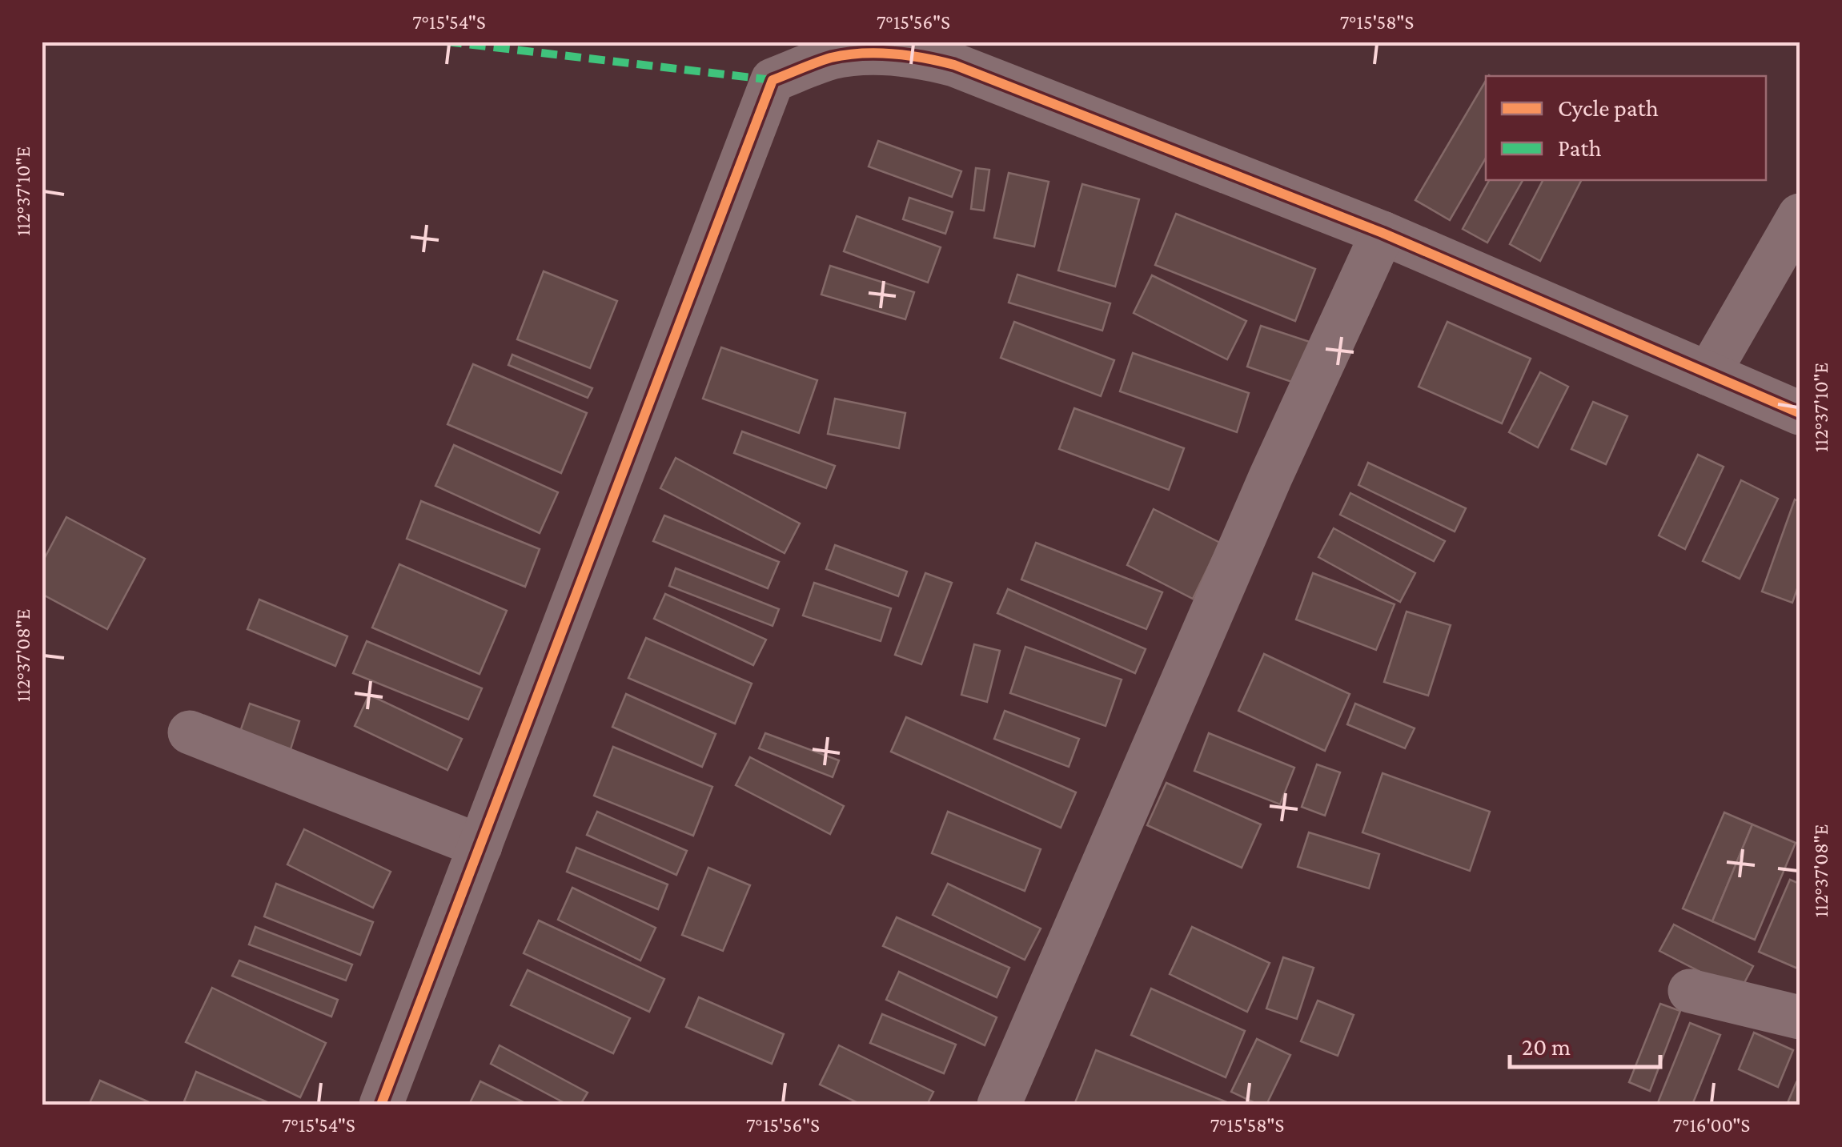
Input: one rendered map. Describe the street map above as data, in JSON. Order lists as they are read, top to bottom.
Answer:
{
  "legend": ["Cycle path", "Path"],
  "scale_bar": "20 m",
  "coordinates": [
    "7°15'54\"S",
    "7°15'56\"S",
    "7°15'58\"S",
    "112°37'10\"E",
    "112°37'08\"E",
    "7°16'00\"S"
  ]
}
